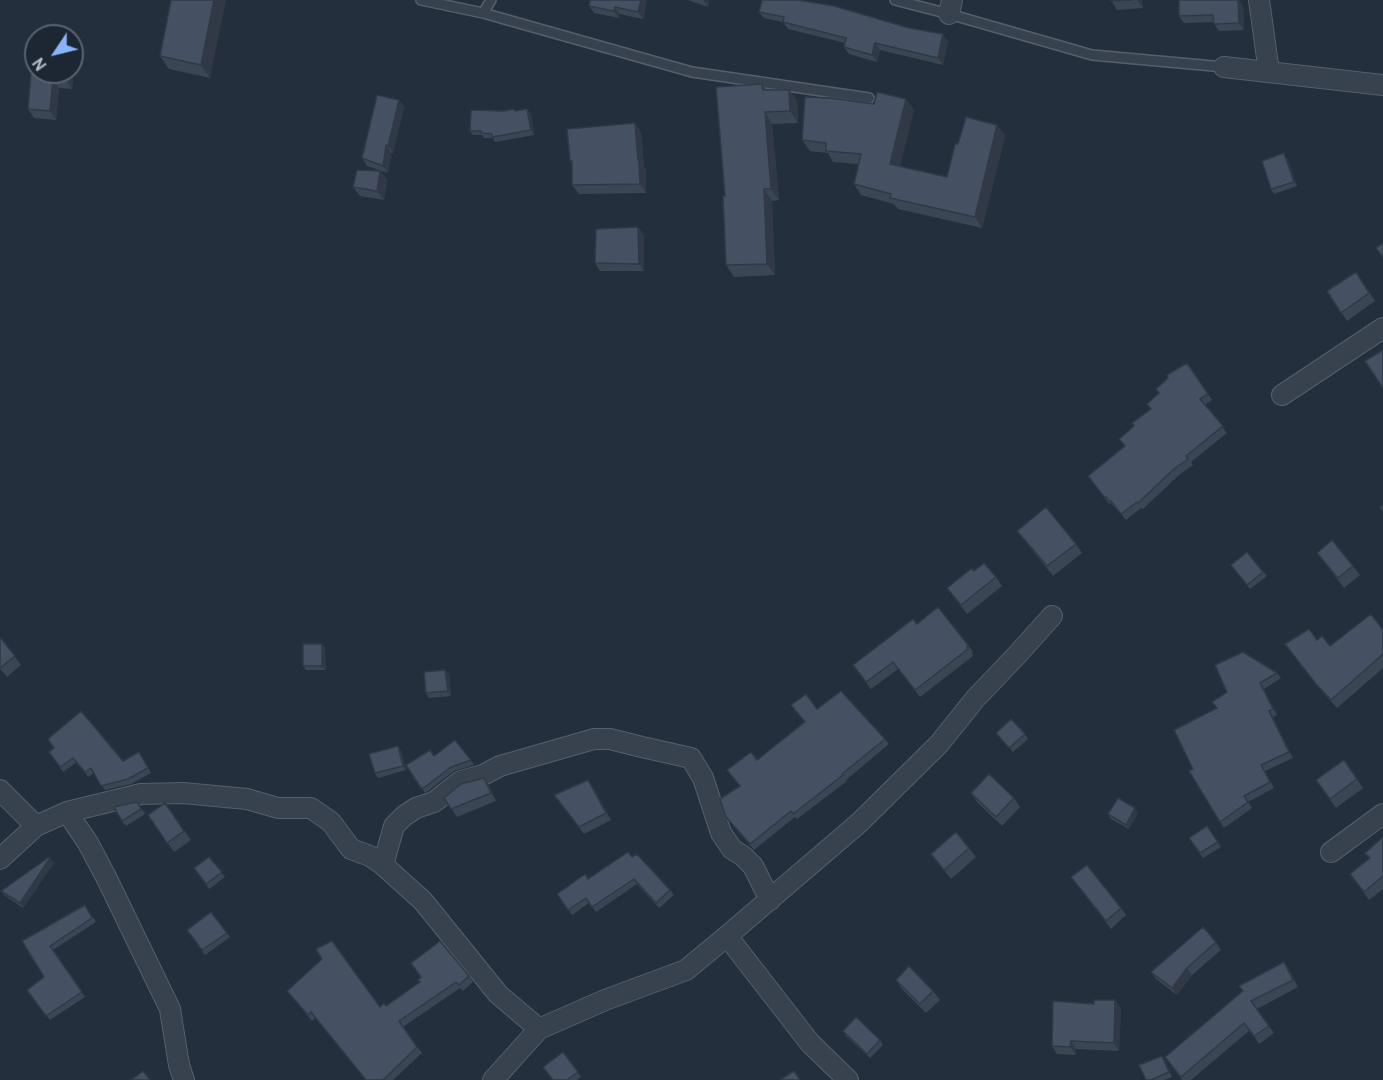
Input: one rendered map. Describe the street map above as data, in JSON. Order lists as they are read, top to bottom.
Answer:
{
  "north": "bottom left"
}
